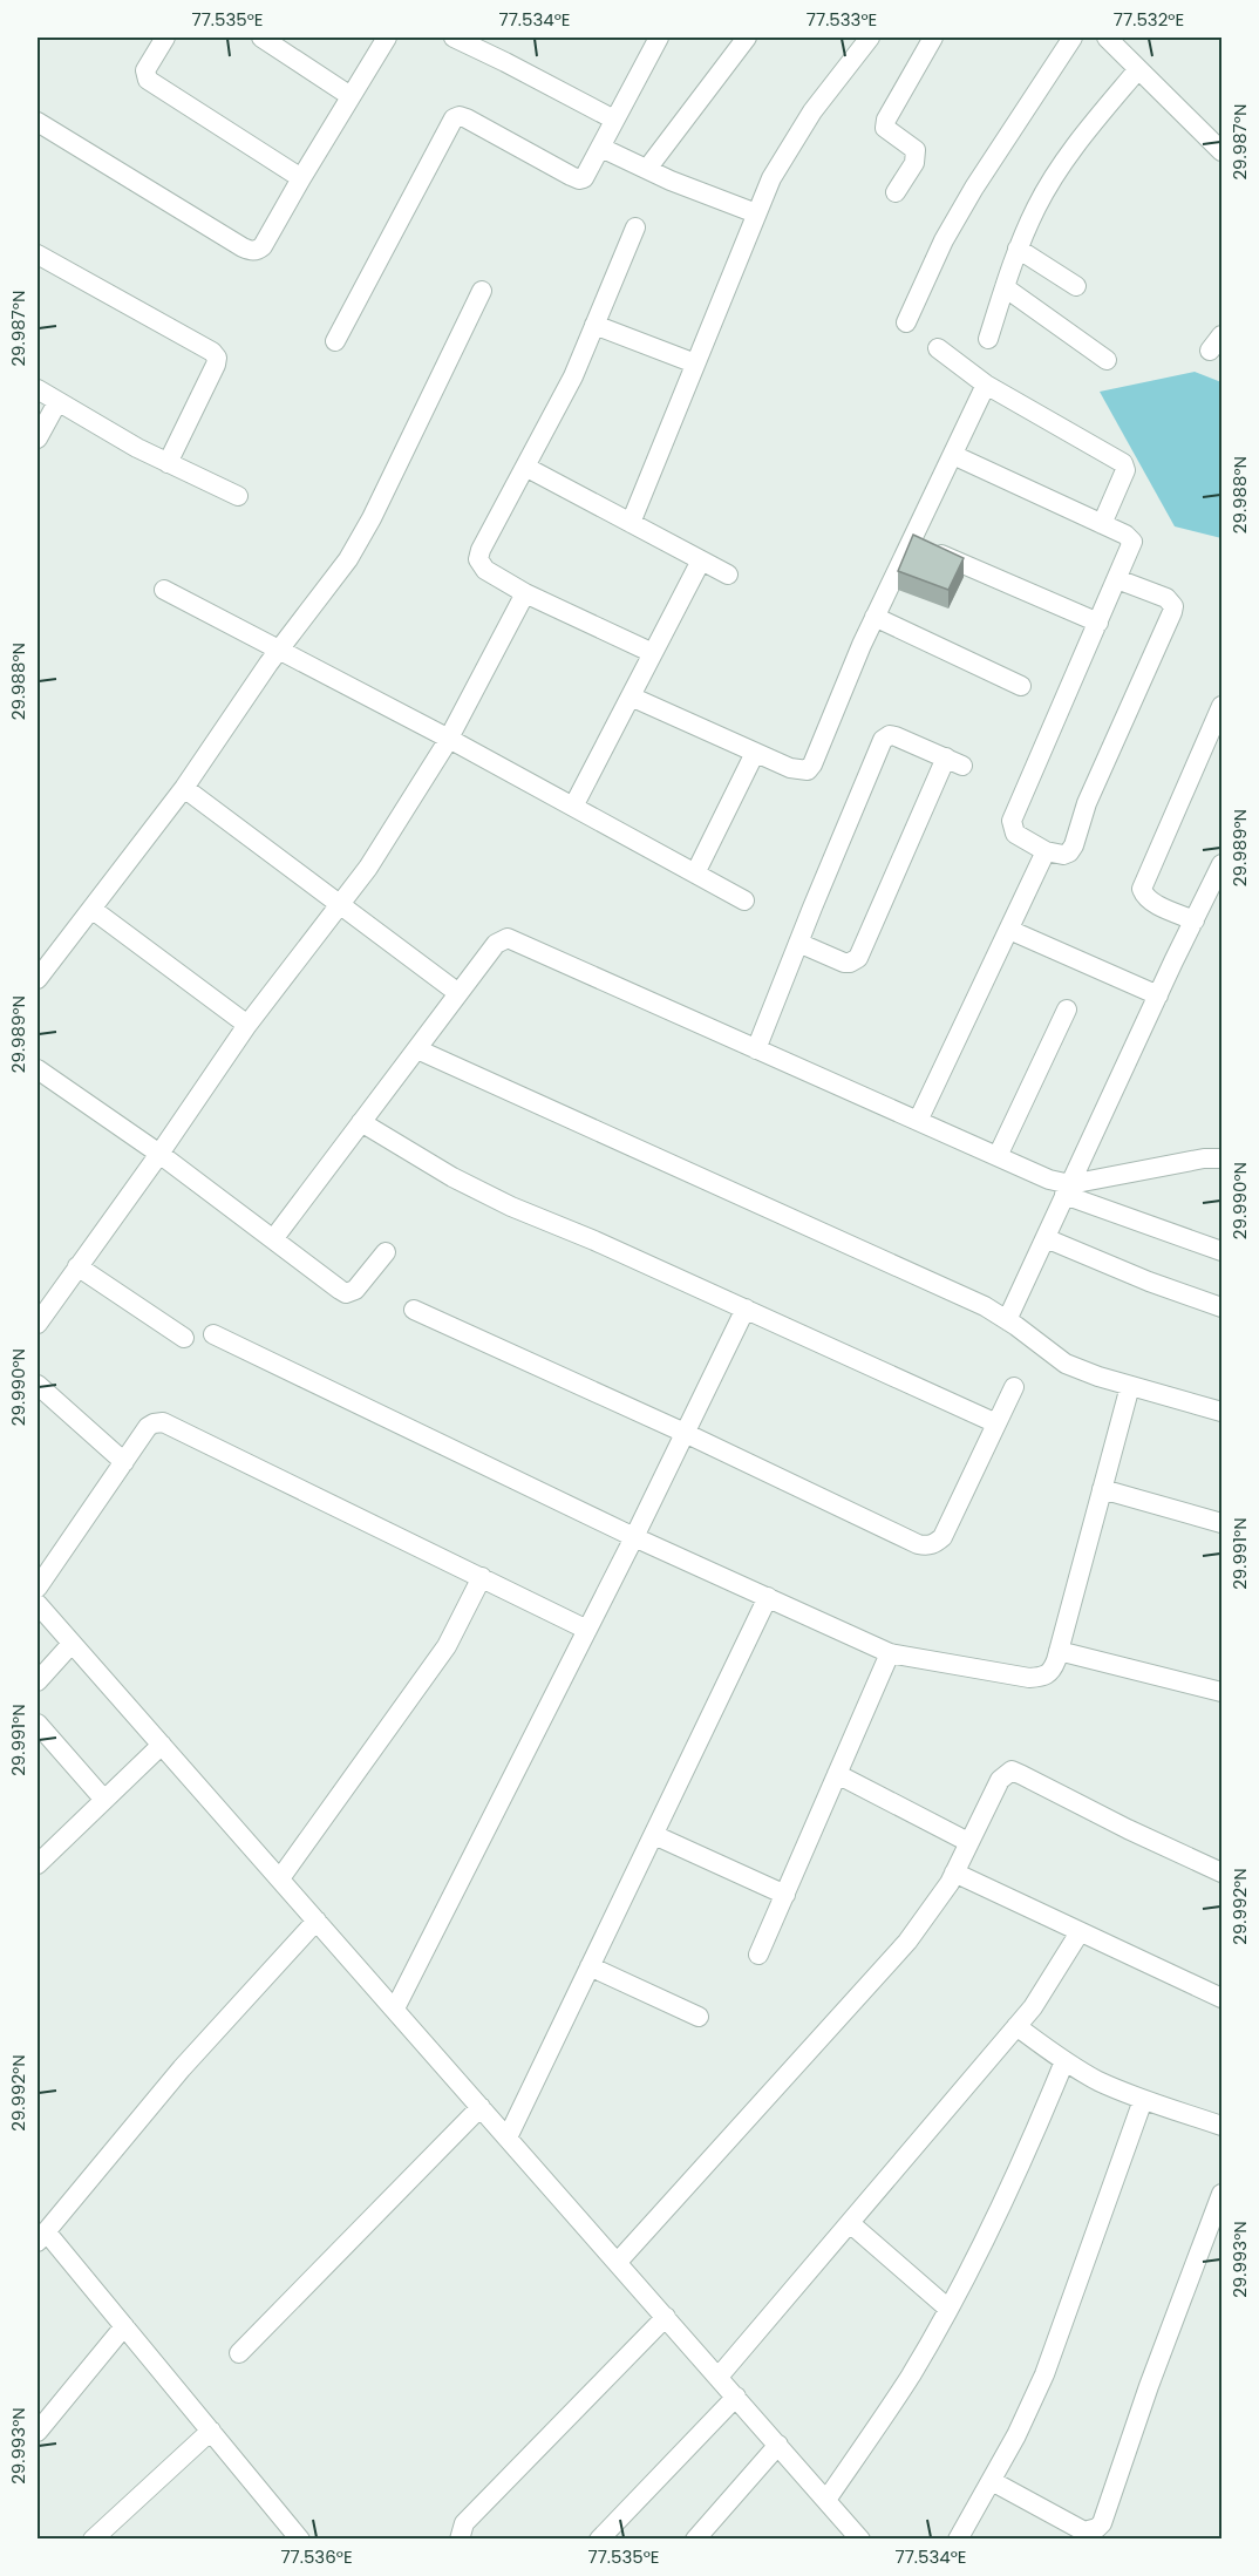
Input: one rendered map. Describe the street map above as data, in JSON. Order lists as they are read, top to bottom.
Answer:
{
  "coordinates": [
    "77.535°E",
    "77.534°E",
    "77.533°E",
    "77.532°E",
    "29.987°N",
    "29.988°N",
    "29.989°N",
    "29.990°N",
    "29.991°N",
    "29.992°N",
    "29.993°N",
    "77.536°E"
  ]
}
